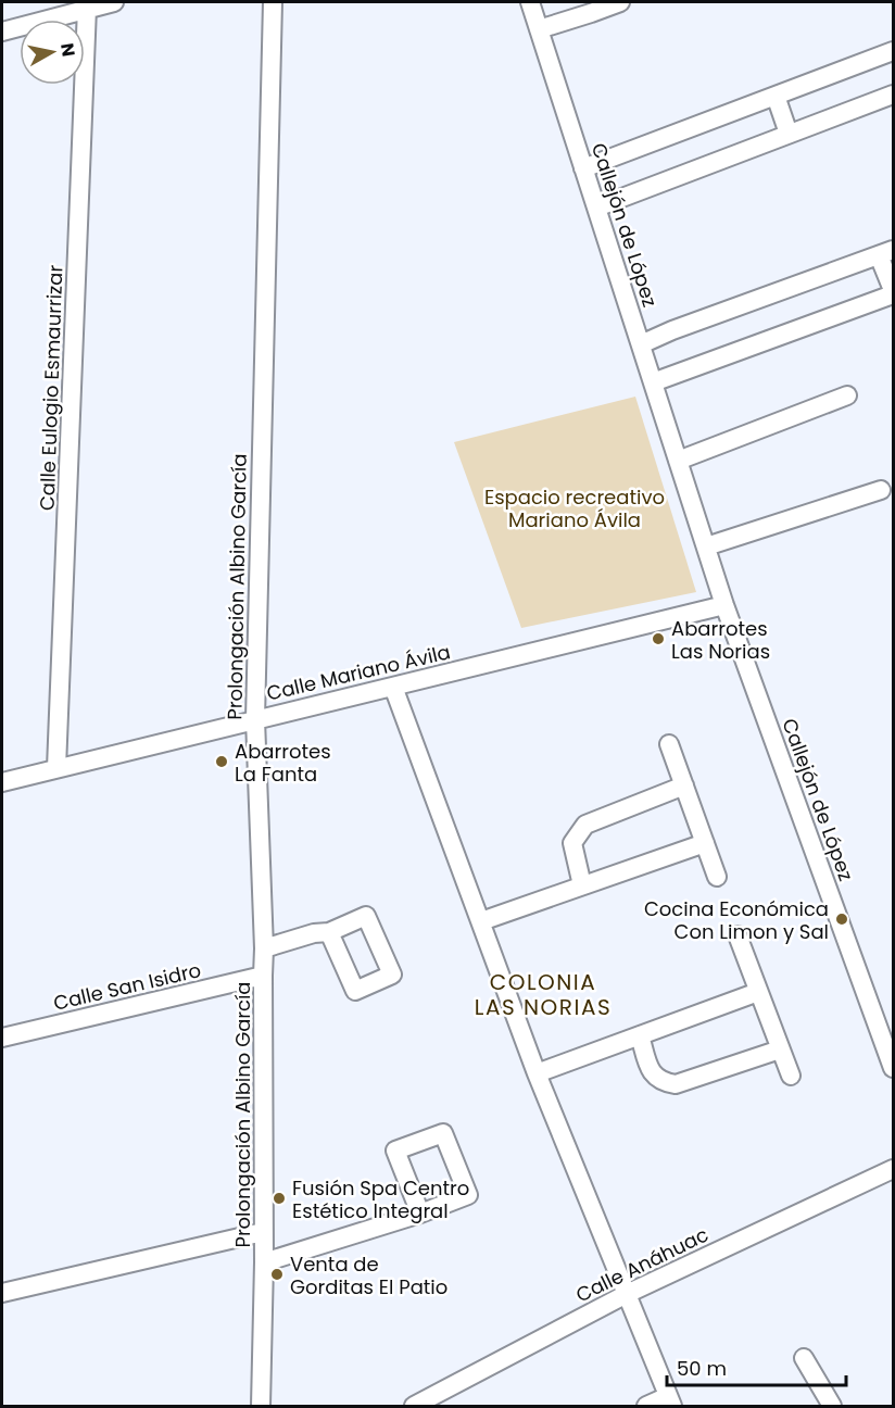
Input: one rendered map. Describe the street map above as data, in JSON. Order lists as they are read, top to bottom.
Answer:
{
  "streets": {
    "street": [
      "Callejón de López",
      "Calle Eulogio Esmaurrizar",
      "Prolongación Albino García",
      "Calle Mariano Ávila",
      "Calle San Isidro",
      "Calle Anáhuac"
    ]
  },
  "crossings": [
    ["Callejón de López", "Calle Mariano Ávila"],
    ["Calle Eulogio Esmaurrizar", "Calle Mariano Ávila"],
    ["Prolongación Albino García", "Calle Mariano Ávila"],
    ["Prolongación Albino García", "Calle San Isidro"]
  ],
  "districts": ["COLONIA LAS NORIAS"],
  "parks": ["Espacio recreativo Mariano Ávila"],
  "places": [
    "Abarrotes Las Norias",
    "Abarrotes La Fanta",
    "Cocina Económica Con Limon y Sal",
    "Fusión Spa Centro Estético Integral",
    "Venta de Gorditas El Patio"
  ],
  "scale_bar": "50 m",
  "north": "right"
}
